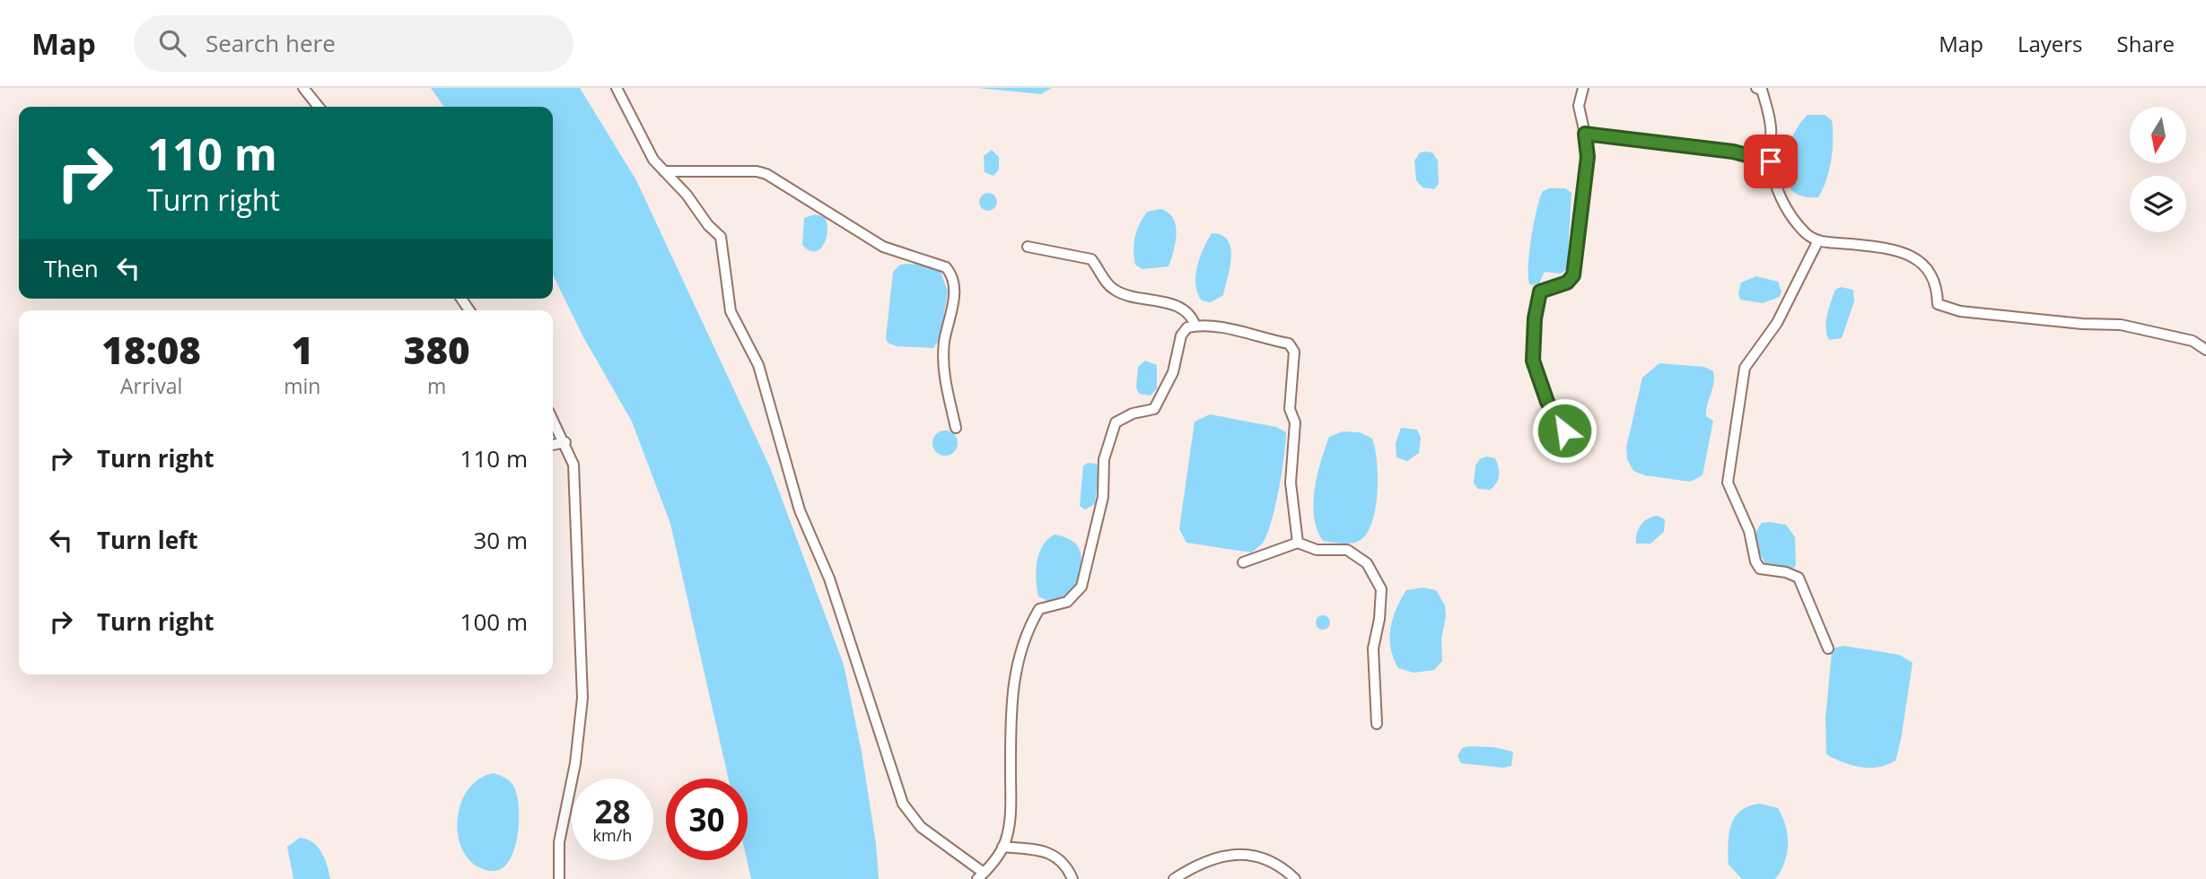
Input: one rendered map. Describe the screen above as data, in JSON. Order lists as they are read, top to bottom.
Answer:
{
  "north": "bottom",
  "page": {
    "header": "Map",
    "search": "Search here",
    "nav": ["Map", "Layers", "Share"],
    "turn": ["110 m", "Turn right"],
    "then": "Then",
    "eta": [
      "18:08",
      "Arrival",
      "1",
      "min",
      "380",
      "m"
    ],
    "list": [
      {
        "name": "Turn right",
        "value": "110 m"
      },
      {
        "name": "Turn left",
        "value": "30 m"
      },
      {
        "name": "Turn right",
        "value": "100 m"
      }
    ],
    "speed": "28 km/h",
    "limit": "30"
  }
}
